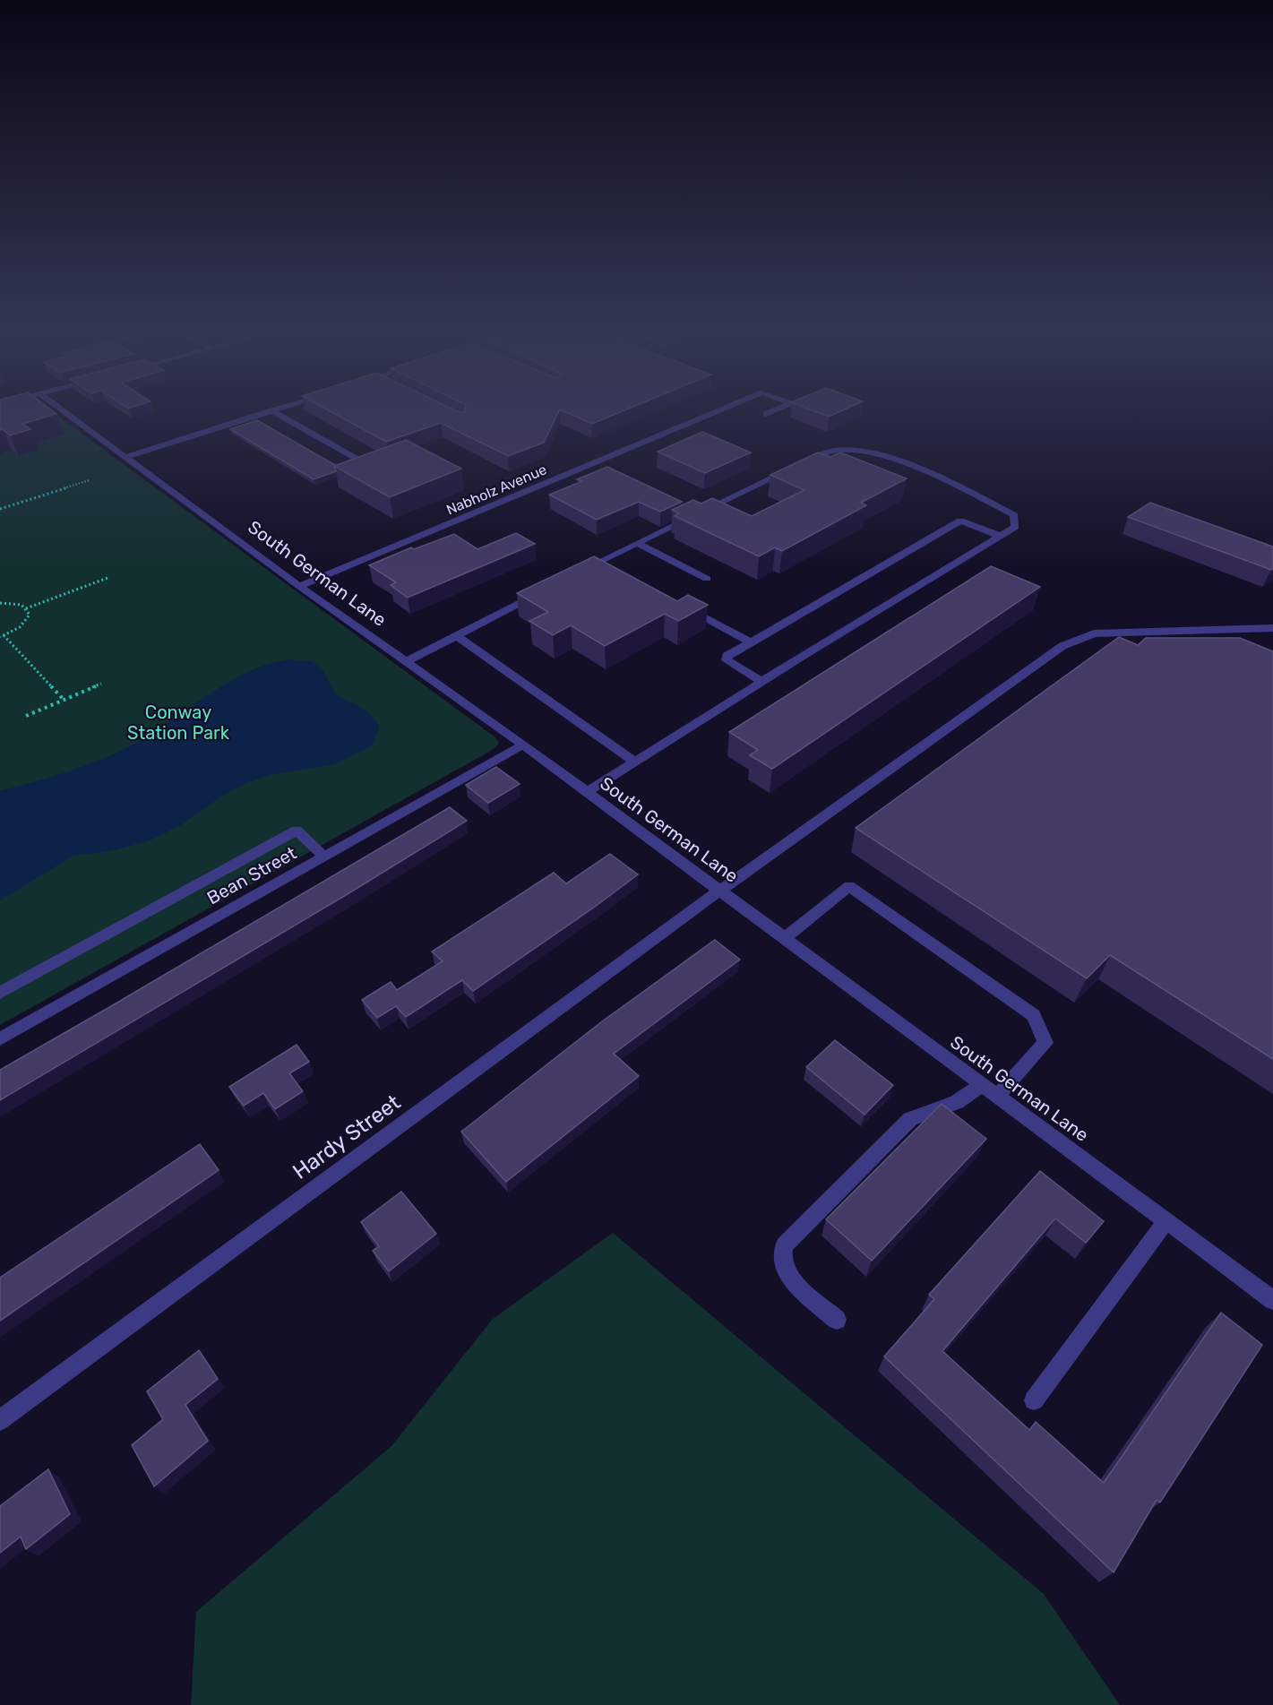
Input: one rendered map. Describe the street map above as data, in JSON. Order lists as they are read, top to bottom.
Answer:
{
  "streets": {
    "street": [
      "Nabholz Avenue",
      "South German Lane",
      "Bean Street",
      "Hardy Street"
    ]
  },
  "crossings": [
    ["Nabholz Avenue", "South German Lane"],
    ["South German Lane", "Bean Street"],
    ["South German Lane", "Hardy Street"]
  ],
  "parks": ["Conway Station Park"]
}
